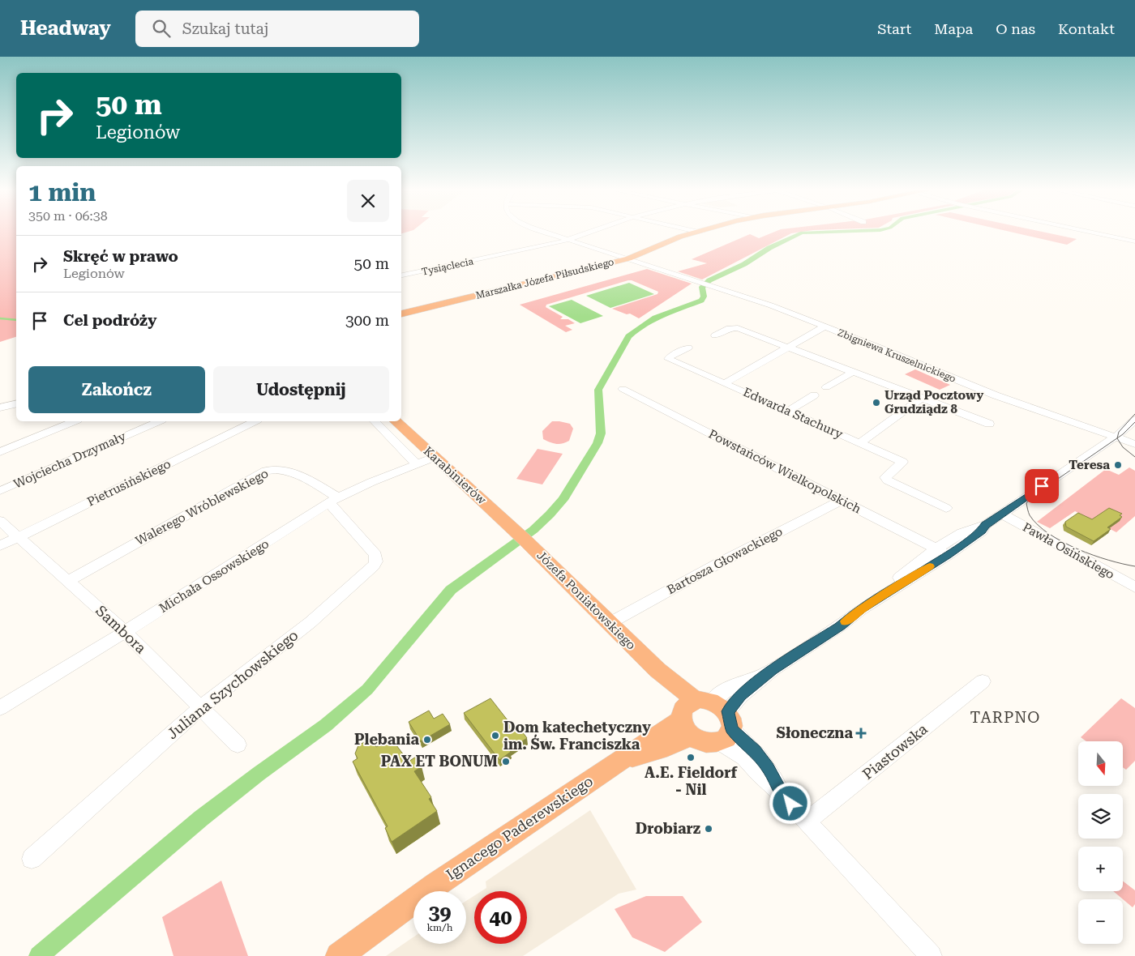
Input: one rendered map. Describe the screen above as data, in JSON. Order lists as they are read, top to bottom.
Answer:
{
  "streets": {
    "main road": [
      "Marszałka Józefa Piłsudskiego",
      "Karabinierów",
      "Józefa Poniatowskiego",
      "Ignacego Paderewskiego"
    ],
    "street": [
      "Tysiąclecia",
      "Zbigniewa Kruszelnickiego",
      "Edwarda Stachury",
      "Wojciecha Drzymały",
      "Powstańców Wielkopolskich",
      "Pietrusińskiego",
      "Walerego Wróblewskiego",
      "Pawła Osińskiego",
      "Bartosza Głowackiego",
      "Michała Ossowskiego",
      "Sambora",
      "Juliana Szychowskiego",
      "Piastowska"
    ]
  },
  "crossings": [
    ["Tysiąclecia", "Zbigniewa Kruszelnickiego"],
    ["Marszałka Józefa Piłsudskiego", "Zbigniewa Kruszelnickiego"],
    ["Zbigniewa Kruszelnickiego", "Edwarda Stachury"],
    ["Powstańców Wielkopolskich", "Bartosza Głowackiego"],
    ["Karabinierów", "Michała Ossowskiego"],
    ["Karabinierów", "Józefa Poniatowskiego"],
    ["Pietrusińskiego", "Sambora"],
    ["Walerego Wróblewskiego", "Michała Ossowskiego"],
    ["Walerego Wróblewskiego", "Sambora"],
    ["Walerego Wróblewskiego", "Juliana Szychowskiego"],
    ["Bartosza Głowackiego", "Józefa Poniatowskiego"],
    ["Michała Ossowskiego", "Sambora"],
    ["Michała Ossowskiego", "Juliana Szychowskiego"],
    ["Józefa Poniatowskiego", "Piastowska"],
    ["Józefa Poniatowskiego", "Ignacego Paderewskiego"],
    ["Sambora", "Juliana Szychowskiego"]
  ],
  "districts": ["TARPNO"],
  "places": {
    "other": [
      "Urząd Pocztowy Grudziądz 8",
      "Teresa",
      "Dom katechetyczny im. Św. Franciszka",
      "Plebania",
      "A.E. Fieldorf - Nil",
      "PAX ET BONUM",
      "Drobiarz"
    ],
    "health": ["Słoneczna"]
  },
  "north": "bottom",
  "page": {
    "header": "Headway",
    "search": "Szukaj tutaj",
    "nav": [
      "Start",
      "Mapa",
      "O nas",
      "Kontakt"
    ],
    "turn": ["50 m", "Legionów"],
    "heading": ["1 min", "350 m · 06:38"],
    "list": [
      {
        "name": "Skręć w prawo",
        "note": "Legionów",
        "value": "50 m"
      },
      {
        "name": "Cel podróży",
        "value": "300 m"
      }
    ],
    "buttons": ["Zakończ", "Udostępnij"],
    "map_buttons": ["+", "−"],
    "speed": "39 km/h",
    "limit": "40"
  }
}
